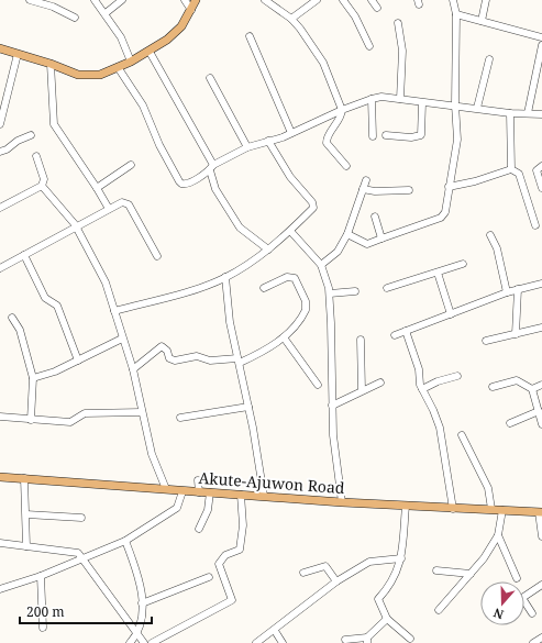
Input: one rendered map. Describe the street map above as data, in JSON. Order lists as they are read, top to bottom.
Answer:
{
  "streets": {
    "main road": ["Akute-Ajuwon Road"]
  },
  "scale_bar": "200 m",
  "north": "bottom"
}
